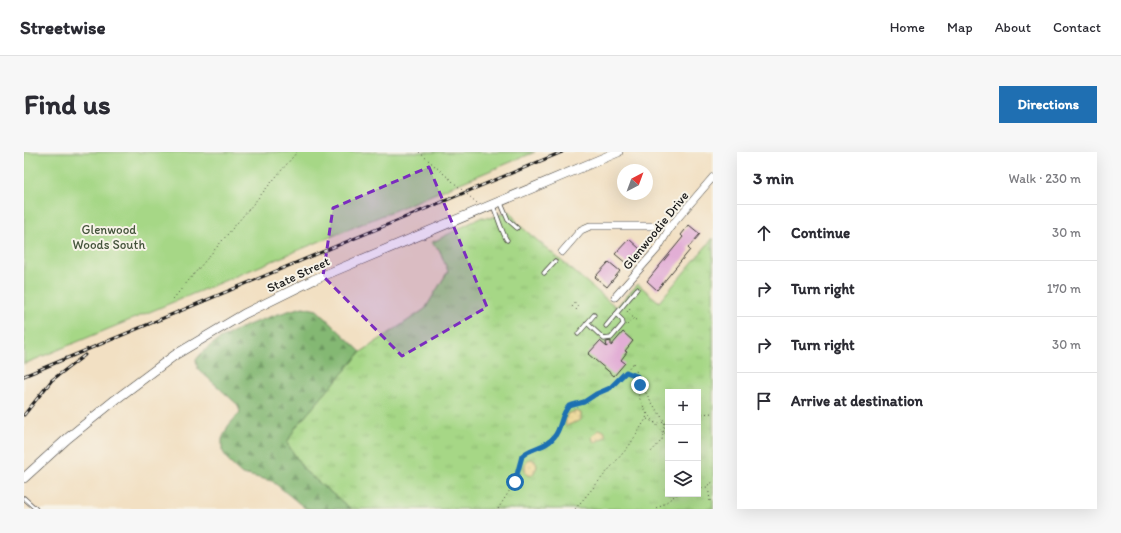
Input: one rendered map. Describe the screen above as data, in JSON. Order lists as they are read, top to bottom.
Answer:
{
  "streets": {
    "street": ["Glenwoodie Drive", "State Street"]
  },
  "parks": ["Glenwood Woods South"],
  "north": "top right",
  "page": {
    "header": "Streetwise",
    "nav": [
      "Home",
      "Map",
      "About",
      "Contact"
    ],
    "buttons": "Directions",
    "title": "Find us",
    "heading": ["3 min", "Walk · 230 m"],
    "list": [
      ["Continue", "30 m"],
      ["Turn right", "170 m"],
      ["Turn right", "30 m"],
      "Arrive at destination"
    ],
    "map_buttons": ["+", "−"]
  }
}
